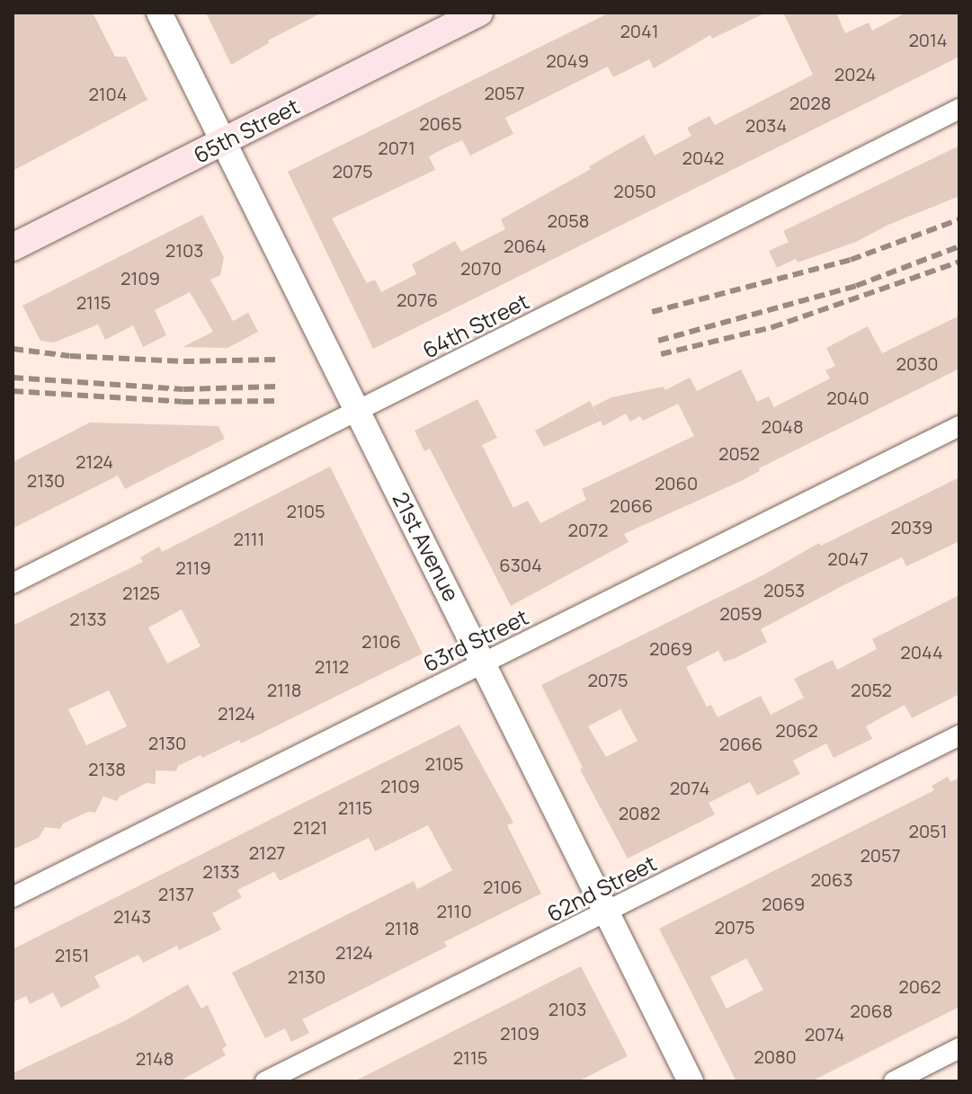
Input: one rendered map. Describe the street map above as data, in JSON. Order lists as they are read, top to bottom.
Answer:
{
  "streets": {
    "main road": ["65th Street"],
    "street": [
      "64th Street",
      "21st Avenue",
      "63rd Street",
      "62nd Street"
    ]
  },
  "crossings": [
    ["65th Street", "21st Avenue"],
    ["64th Street", "21st Avenue"],
    ["21st Avenue", "63rd Street"],
    ["21st Avenue", "62nd Street"]
  ],
  "house_numbers": [
    "2041",
    "2014",
    "2049",
    "2024",
    "2057",
    "2104",
    "2028",
    "2065",
    "2034",
    "2071",
    "2042",
    "2075",
    "2050",
    "2058",
    "2064",
    "2103",
    "2070",
    "2109",
    "2076",
    "2115",
    "2030",
    "2040",
    "2048",
    "2052",
    "2124",
    "2130",
    "2060",
    "2066",
    "2105",
    "2039",
    "2072",
    "2111",
    "2047",
    "6304",
    "2119",
    "2053",
    "2125",
    "2059",
    "2133",
    "2106",
    "2069",
    "2044",
    "2112",
    "2075",
    "2118",
    "2052",
    "2124",
    "2062",
    "2130",
    "2066",
    "2105",
    "2138",
    "2109",
    "2074",
    "2115",
    "2082",
    "2121",
    "2051",
    "2127",
    "2057",
    "2133",
    "2063",
    "2106",
    "2137",
    "2069",
    "2110",
    "2143",
    "2075",
    "2118",
    "2124",
    "2151",
    "2130",
    "2062",
    "2103",
    "2068",
    "2109",
    "2074",
    "2080",
    "2115",
    "2148"
  ]
}
